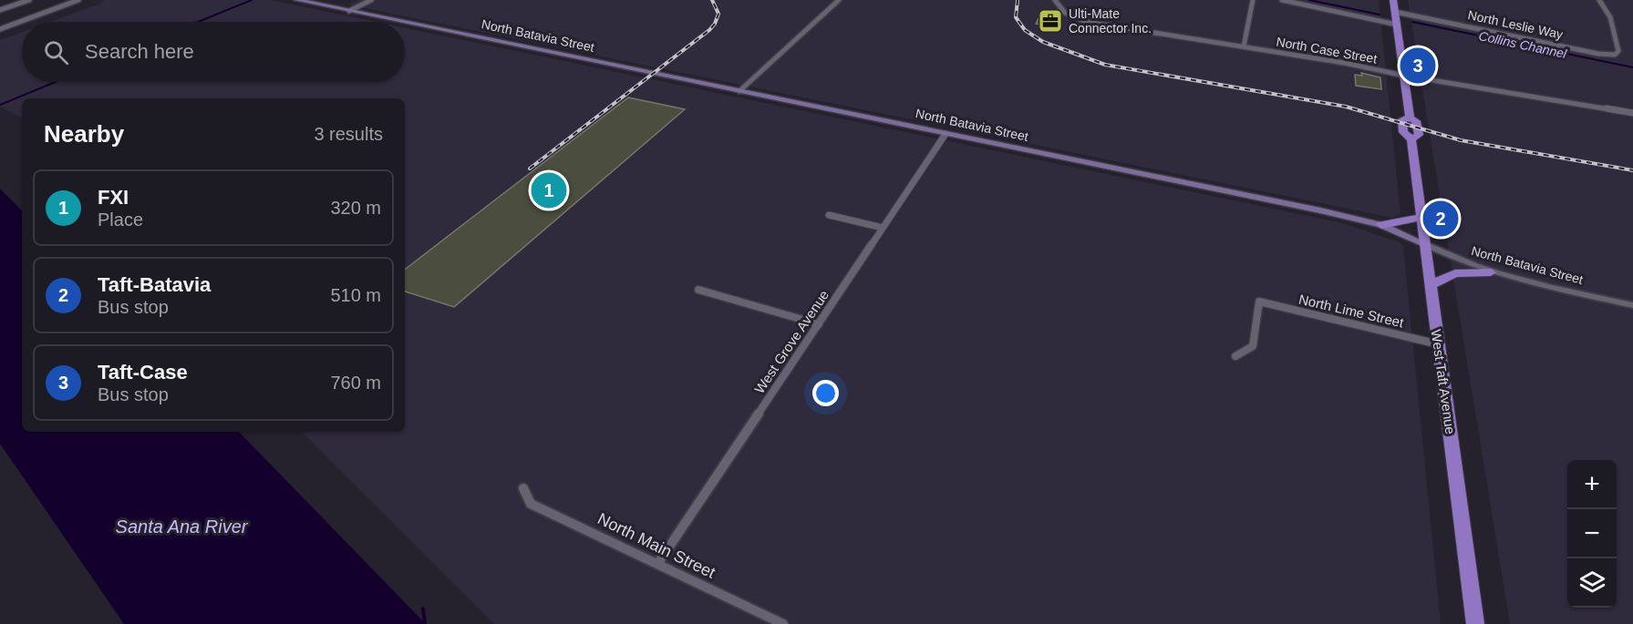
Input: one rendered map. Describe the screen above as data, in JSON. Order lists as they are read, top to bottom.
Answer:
{
  "streets": {
    "main road": ["North Batavia Street", "West Taft Avenue"],
    "street": [
      "North Leslie Way",
      "North Case Street",
      "North Lime Street",
      "West Grove Avenue",
      "North Main Street"
    ]
  },
  "crossings": [
    ["North Leslie Way", "West Taft Avenue"],
    ["North Batavia Street", "West Grove Avenue"],
    ["North Batavia Street", "West Taft Avenue"],
    ["North Case Street", "West Taft Avenue"],
    ["North Lime Street", "West Taft Avenue"],
    ["West Grove Avenue", "North Main Street"]
  ],
  "water": ["Collins Channel", "Santa Ana River"],
  "places": {
    "office": ["Ulti-Mate Connector Inc."]
  },
  "page": {
    "search": "Search here",
    "pins": ["3", "1", "2"],
    "heading": ["Nearby", "3 results"],
    "list": [
      {
        "mark": "1",
        "name": "FXI",
        "note": "Place",
        "value": "320 m"
      },
      {
        "mark": "2",
        "name": "Taft-Batavia",
        "note": "Bus stop",
        "value": "510 m"
      },
      {
        "mark": "3",
        "name": "Taft-Case",
        "note": "Bus stop",
        "value": "760 m"
      }
    ],
    "map_buttons": ["+", "−"]
  }
}
